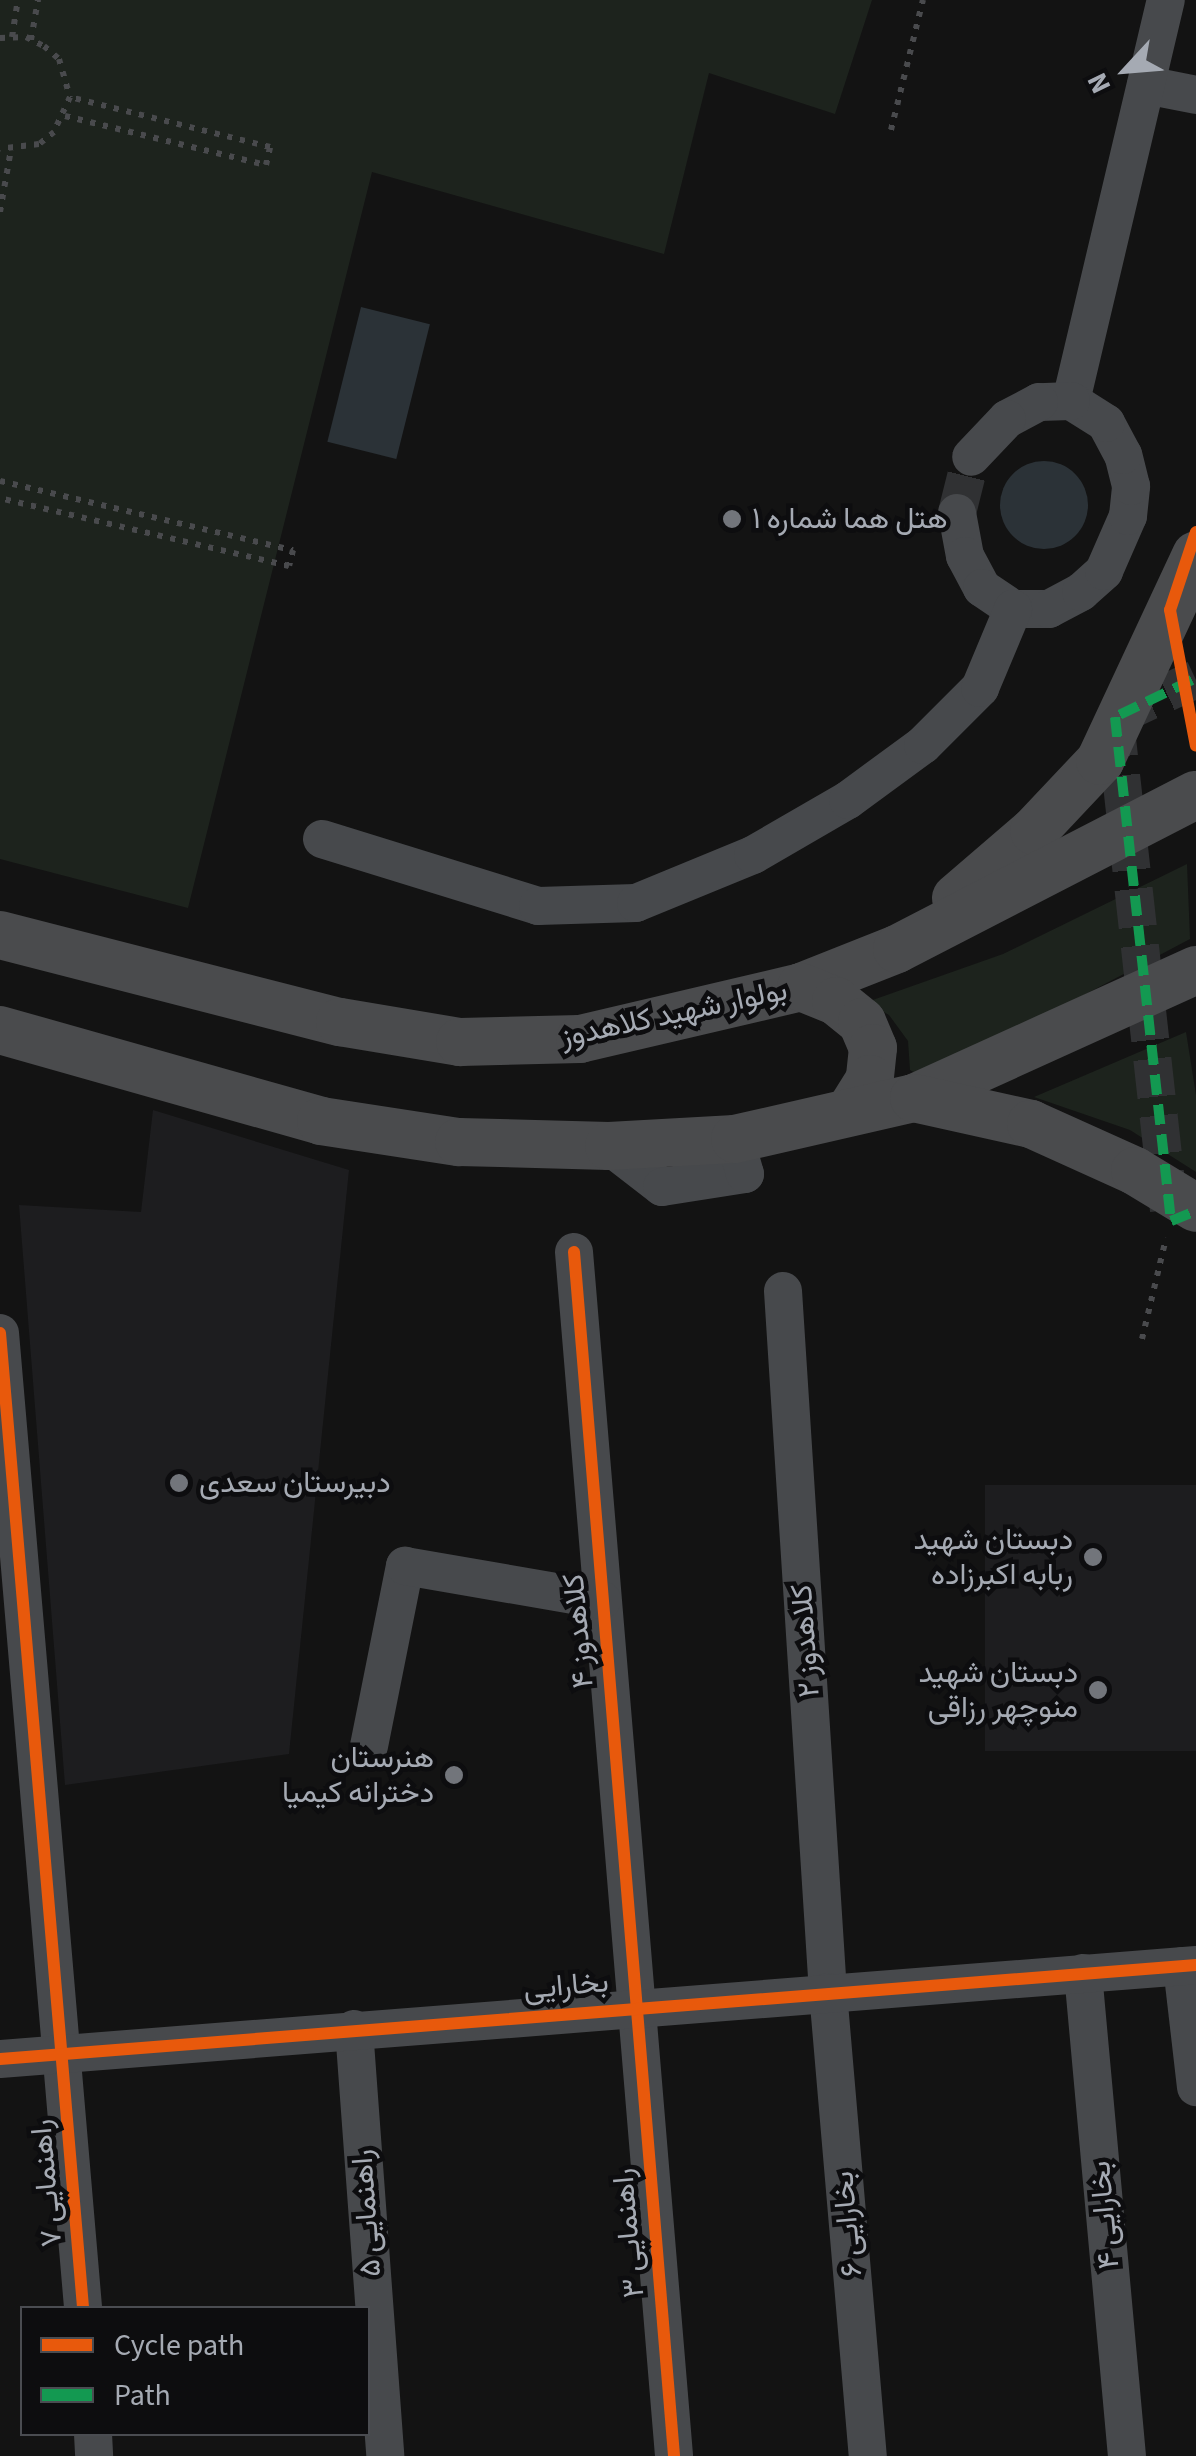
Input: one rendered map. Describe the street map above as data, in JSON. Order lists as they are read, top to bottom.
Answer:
{
  "streets": {
    "main road": ["بولوار شهید کلاهدوز"],
    "street": [
      "کلاهدوز ۴",
      "کلاهدوز ۲",
      "بخارایی",
      "راهنمایی ۷",
      "راهنمایی ۵",
      "بخارایی ۴",
      "بخارایی ۶",
      "راهنمایی ۳"
    ]
  },
  "crossings": [
    ["کلاهدوز ۴", "بخارایی"],
    ["کلاهدوز ۴", "راهنمایی ۳"],
    ["کلاهدوز ۲", "بخارایی"],
    ["کلاهدوز ۲", "بخارایی ۶"],
    ["بخارایی", "راهنمایی ۷"],
    ["بخارایی", "راهنمایی ۵"],
    ["بخارایی", "بخارایی ۴"],
    ["بخارایی", "بخارایی ۶"],
    ["بخارایی", "راهنمایی ۳"]
  ],
  "places": [
    "هتل هما شماره ۱",
    "دبیرستان سعدی",
    "دبستان شهید ربابه اکبرزاده",
    "دبستان شهید منوچهر رزاقی",
    "هنرستان دخترانه کیمیا"
  ],
  "legend": ["Cycle path", "Path"],
  "north": "bottom left"
}
